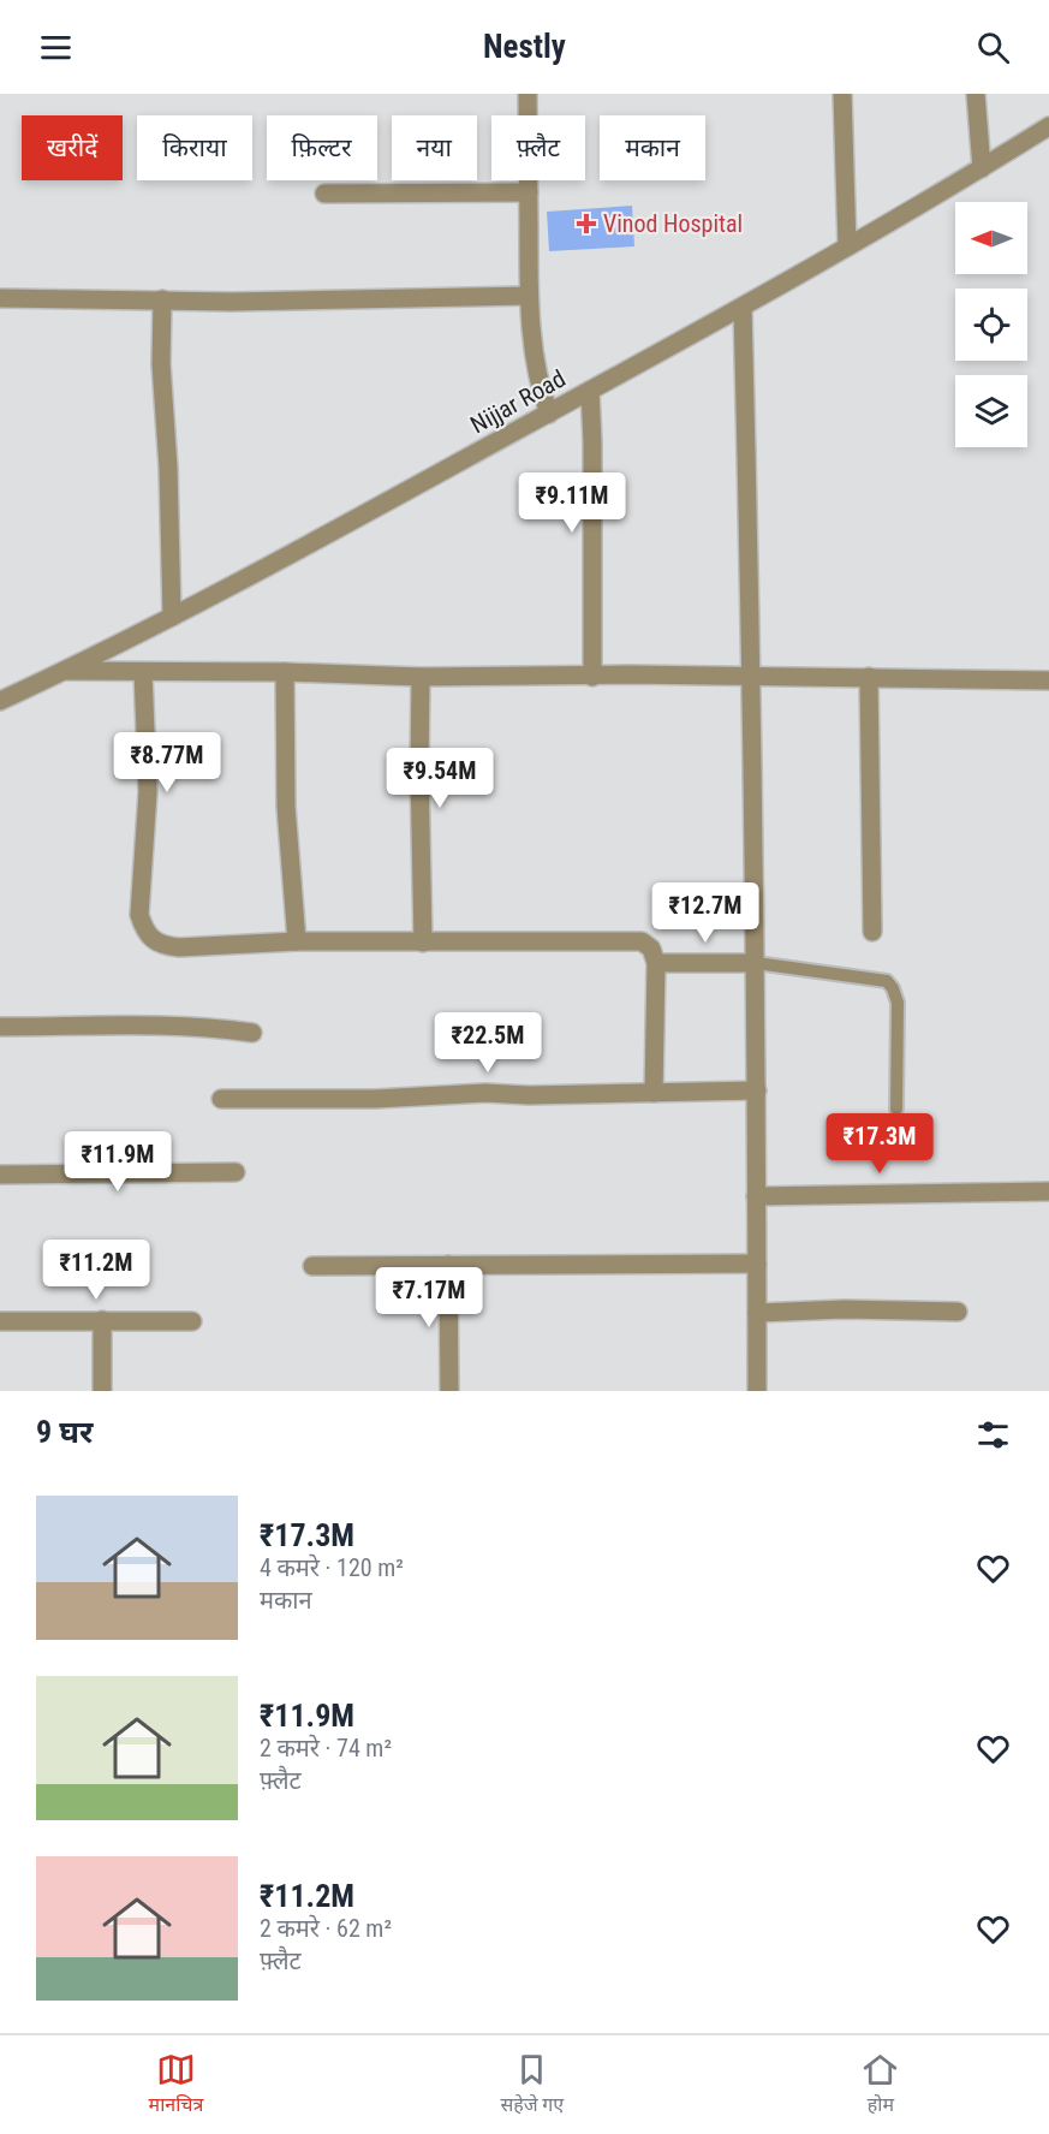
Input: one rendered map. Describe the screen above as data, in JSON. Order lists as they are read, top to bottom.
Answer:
{
  "streets": {
    "street": ["Nijjar Road"]
  },
  "places": {
    "health": ["Vinod Hospital"]
  },
  "north": "left",
  "page": {
    "header": "Nestly",
    "chip": [
      "खरीदें",
      "किराया",
      "फ़िल्टर",
      "नया",
      "फ़्लैट",
      "मकान"
    ],
    "price": [
      "₹9.11M",
      "₹8.77M",
      "₹9.54M",
      "₹12.7M",
      "₹22.5M",
      "₹17.3M",
      "₹11.9M",
      "₹11.2M",
      "₹7.17M"
    ],
    "heading": "9 घर",
    "list": [
      {
        "name": "₹17.3M",
        "note": "4 कमरे · 120 m² · मकान"
      },
      {
        "name": "₹11.9M",
        "note": "2 कमरे · 74 m² · फ़्लैट"
      },
      {
        "name": "₹11.2M",
        "note": "2 कमरे · 62 m² · फ़्लैट"
      }
    ],
    "tabs": ["मानचित्र", "सहेजे गए", "होम"]
  }
}
